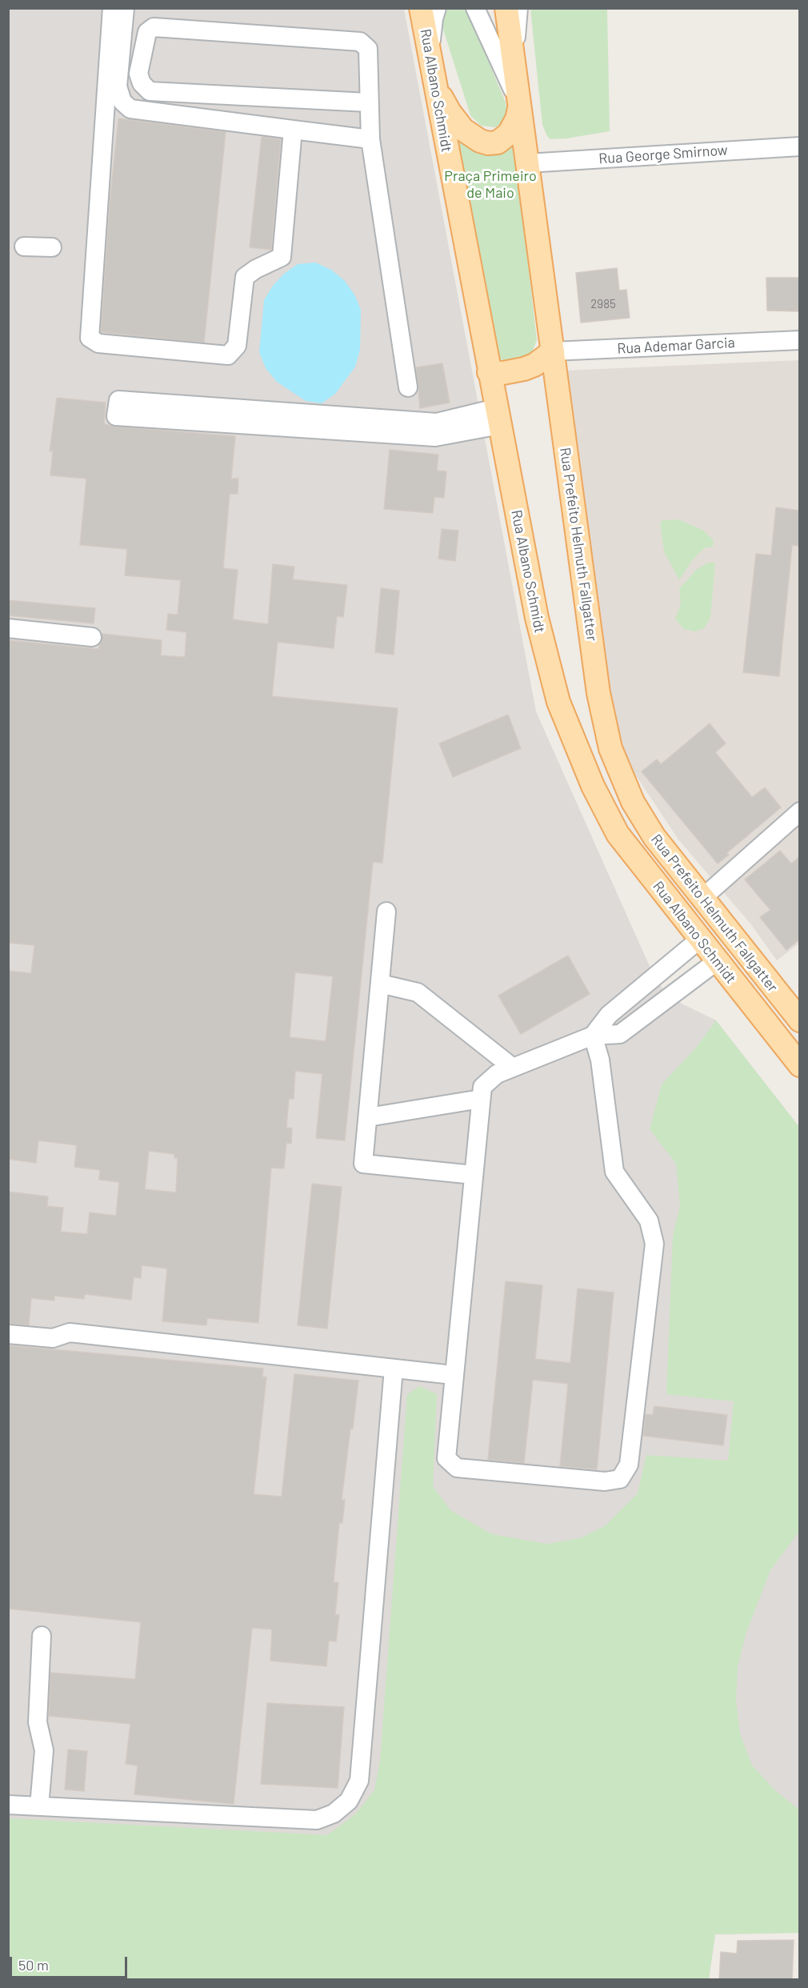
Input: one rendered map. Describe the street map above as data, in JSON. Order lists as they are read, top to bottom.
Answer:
{
  "streets": {
    "main road": ["Rua Albano Schmidt", "Rua Prefeito Helmuth Fallgatter"],
    "street": ["Rua George Smirnow", "Rua Ademar Garcia"]
  },
  "crossings": [
    ["Rua George Smirnow", "Rua Prefeito Helmuth Fallgatter"],
    ["Rua Ademar Garcia", "Rua Prefeito Helmuth Fallgatter"]
  ],
  "parks": ["Praça Primeiro de Maio"],
  "house_numbers": ["2985"],
  "scale_bar": "50 m"
}
